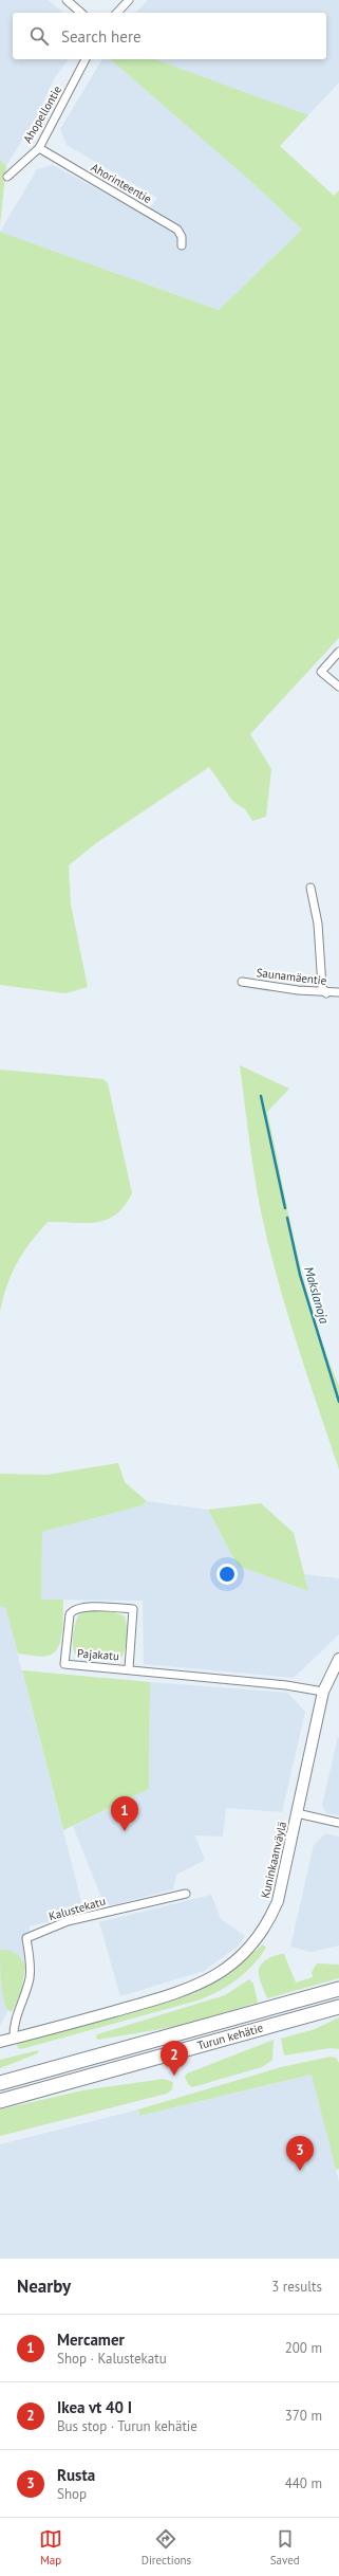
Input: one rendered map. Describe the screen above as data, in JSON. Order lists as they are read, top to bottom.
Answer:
{
  "streets": {
    "highway": ["Turun kehätie"],
    "street": [
      "Ahopellontie",
      "Ahorinteentie",
      "Saunamäentie",
      "Pajakatu",
      "Kuninkaanväylä",
      "Kalustekatu"
    ]
  },
  "crossings": [
    ["Ahopellontie", "Ahorinteentie"],
    ["Pajakatu", "Kuninkaanväylä"],
    ["Kuninkaanväylä", "Kalustekatu"]
  ],
  "water": ["Makslanoja"],
  "page": {
    "search": "Search here",
    "pins": ["1", "2", "3"],
    "heading": ["Nearby", "3 results"],
    "list": [
      {
        "mark": "1",
        "name": "Mercamer",
        "note": "Shop · Kalustekatu",
        "value": "200 m"
      },
      {
        "mark": "2",
        "name": "Ikea vt 40 I",
        "note": "Bus stop · Turun kehätie",
        "value": "370 m"
      },
      {
        "mark": "3",
        "name": "Rusta",
        "note": "Shop",
        "value": "440 m"
      }
    ],
    "nav": ["Map", "Directions", "Saved"]
  }
}
